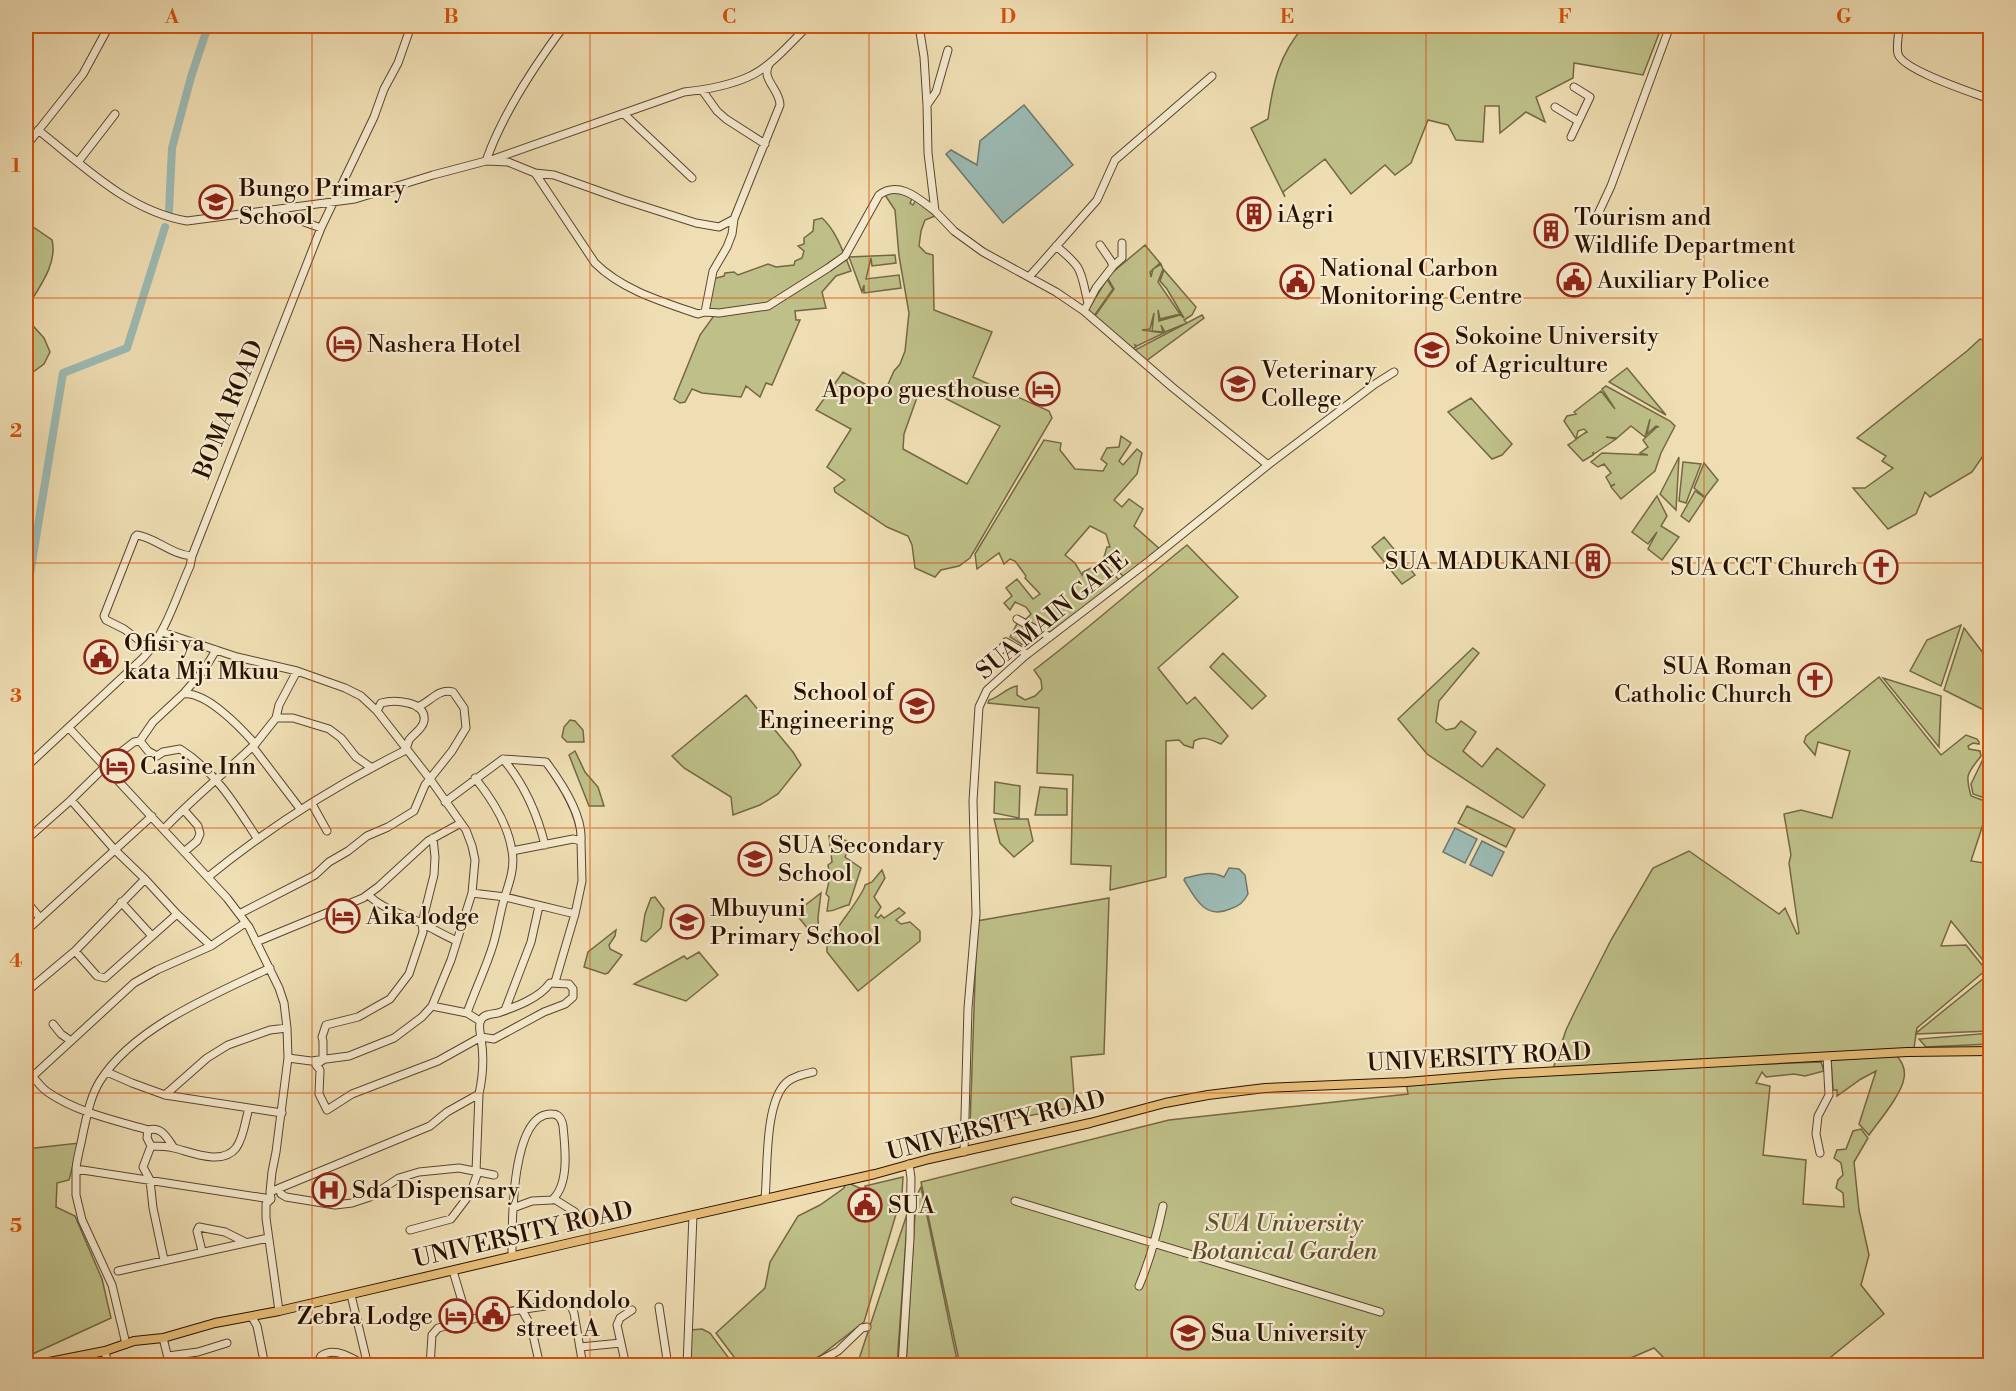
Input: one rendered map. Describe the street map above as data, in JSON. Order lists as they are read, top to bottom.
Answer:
{
  "streets": {
    "main road": ["UNIVERSITY ROAD"],
    "street": ["BOMA ROAD", "SUA MAIN GATE"]
  },
  "crossings": [
    ["SUA MAIN GATE", "UNIVERSITY ROAD"]
  ],
  "parks": ["SUA University Botanical Garden"],
  "places": {
    "school or university": [
      "Bungo Primary School",
      "Sokoine University of Agriculture",
      "Veterinary College",
      "School of Engineering",
      "SUA Secondary School",
      "Mbuyuni Primary School",
      "Sua University"
    ],
    "building": ["iAgri", "Tourism and Wildlife Department", "SUA MADUKANI"],
    "public building": [
      "Auxiliary Police",
      "National Carbon Monitoring Centre",
      "Ofisi ya kata Mji Mkuu",
      "SUA",
      "Kidondolo street A"
    ],
    "hotel": [
      "Nashera Hotel",
      "Apopo guesthouse",
      "Casine Inn",
      "Aika lodge",
      "Zebra Lodge"
    ],
    "church": ["SUA CCT Church", "SUA Roman Catholic Church"],
    "hospital": ["Sda Dispensary"]
  },
  "grid": {
    "columns": [
      "A",
      "B",
      "C",
      "D",
      "E",
      "F",
      "G"
    ],
    "rows": [
      "1",
      "2",
      "3",
      "4",
      "5"
    ]
  }
}
